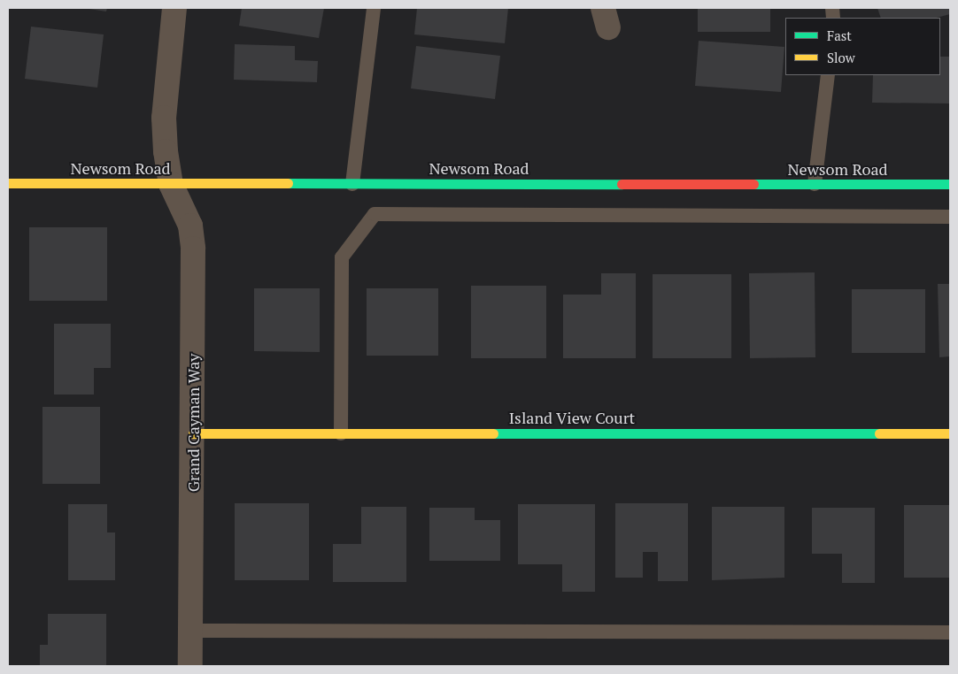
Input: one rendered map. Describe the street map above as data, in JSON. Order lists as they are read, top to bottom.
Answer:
{
  "streets": {
    "street": ["Newsom Road", "Island View Court", "Grand Cayman Way"]
  },
  "crossings": [
    ["Newsom Road", "Grand Cayman Way"],
    ["Island View Court", "Grand Cayman Way"]
  ],
  "legend": ["Fast", "Slow"]
}
